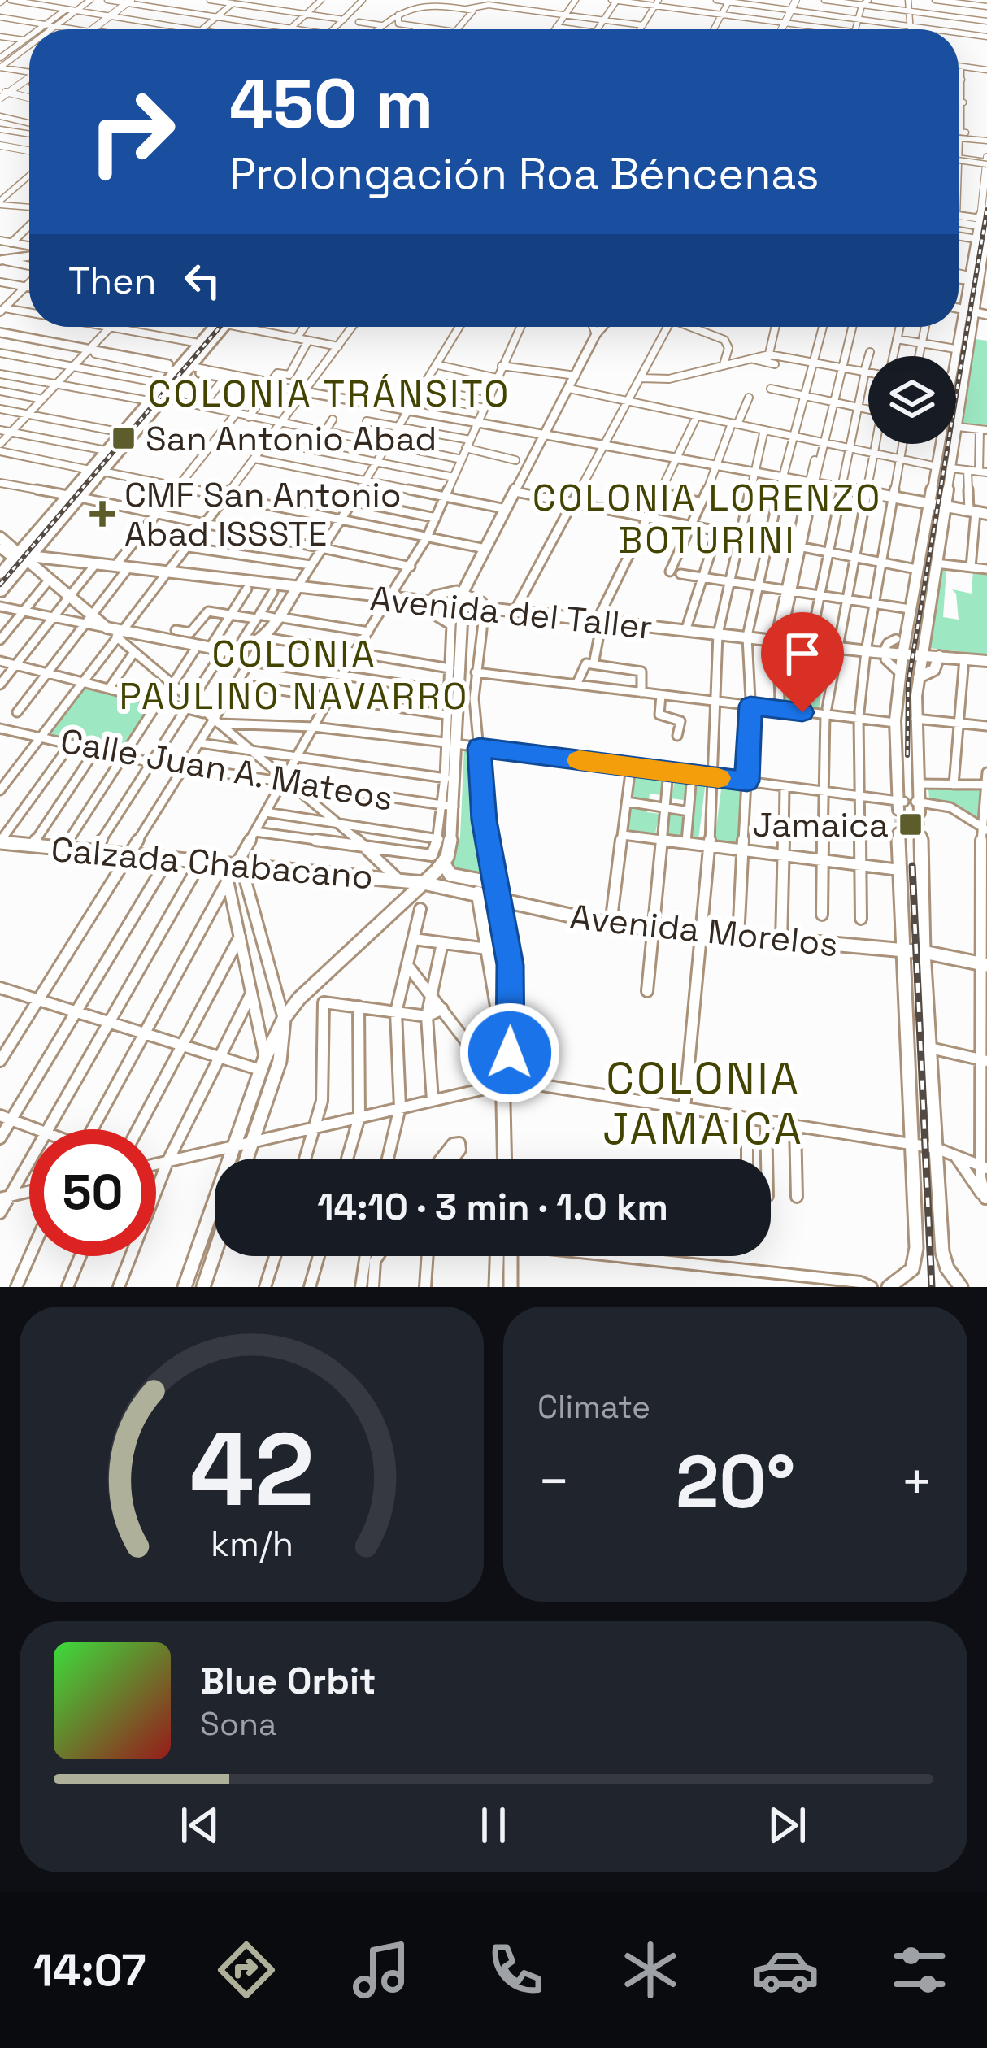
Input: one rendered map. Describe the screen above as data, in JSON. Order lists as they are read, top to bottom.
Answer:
{
  "streets": {
    "main road": ["Avenida del Taller", "Calzada Chabacano", "Avenida Morelos"],
    "street": ["Calle Juan A. Mateos"]
  },
  "crossings": [
    ["Calzada Chabacano", "Avenida Morelos"]
  ],
  "districts": [
    "COLONIA TRÁNSITO",
    "COLONIA LORENZO BOTURINI",
    "COLONIA PAULINO NAVARRO",
    "COLONIA JAMAICA"
  ],
  "places": {
    "transit": ["San Antonio Abad", "Jamaica"],
    "health": ["CMF San Antonio Abad ISSSTE"]
  },
  "page": {
    "turn": ["450 m", "Prolongación Roa Béncenas"],
    "then": "Then",
    "limit": "50",
    "trip": "14:10 · 3 min · 1.0 km",
    "tile": "Climate",
    "heat": ["−", "20°", "+"],
    "song": ["Blue Orbit", "Sona"],
    "tabs": "14:07",
    "gauge": ["42", "km/h"]
  }
}
